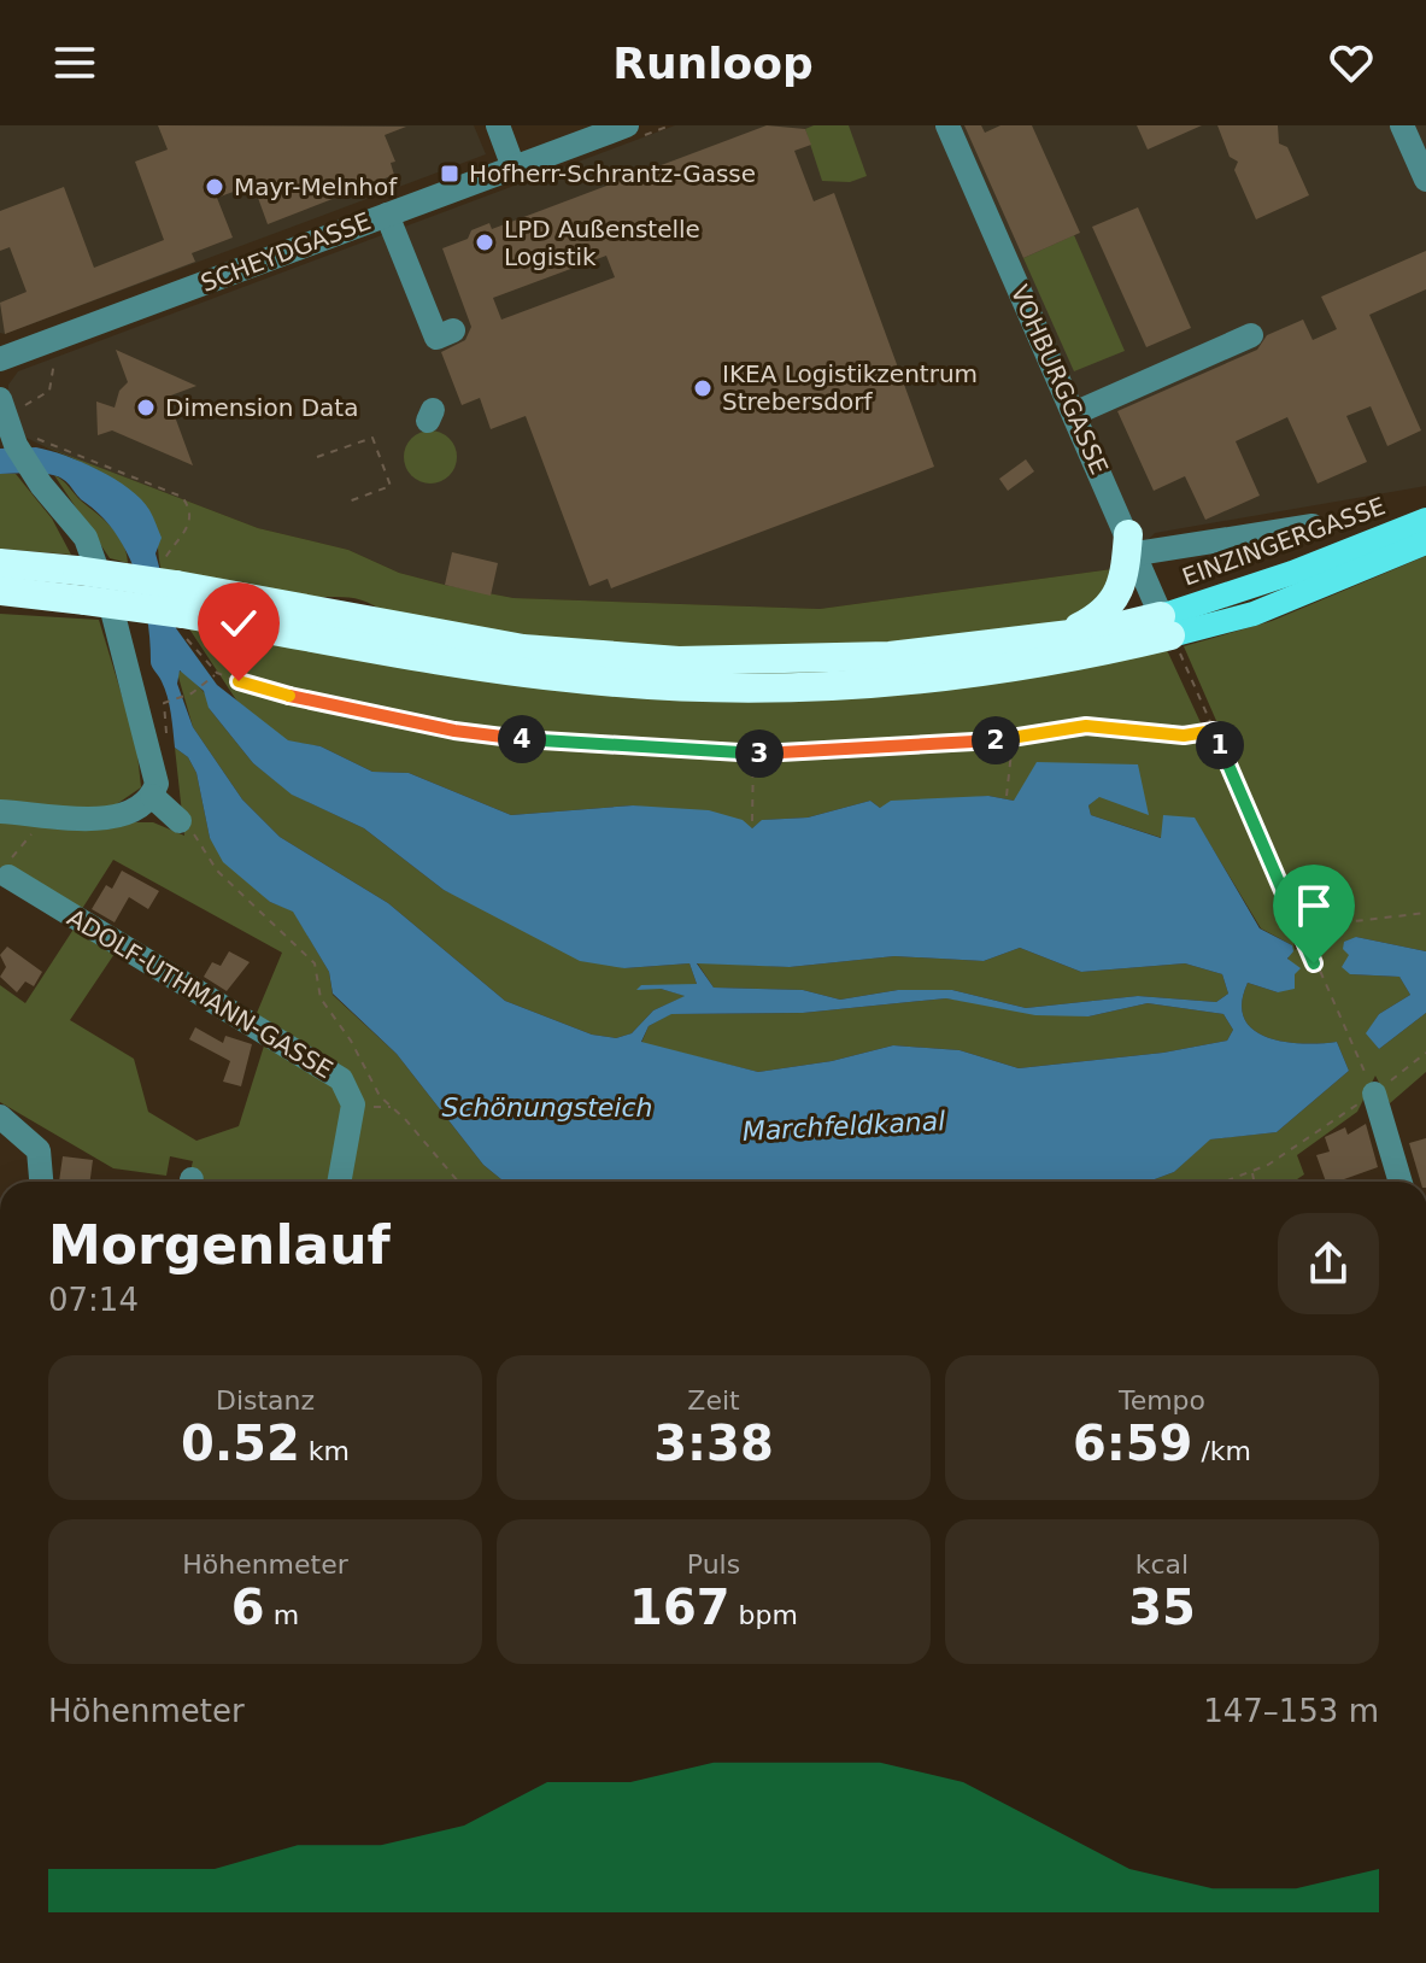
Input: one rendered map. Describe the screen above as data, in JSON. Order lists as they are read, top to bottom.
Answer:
{
  "streets": {
    "main road": ["EINZINGERGASSE"],
    "street": ["SCHEYDGASSE", "VOHBURGGASSE", "ADOLF-UTHMANN-GASSE"]
  },
  "crossings": [
    ["VOHBURGGASSE", "EINZINGERGASSE"]
  ],
  "water": ["Schönungsteich", "Marchfeldkanal"],
  "places": {
    "transit": ["Hofherr-Schrantz-Gasse"],
    "other": [
      "Mayr-Melnhof",
      "LPD Außenstelle Logistik",
      "IKEA Logistikzentrum Strebersdorf",
      "Dimension Data"
    ]
  },
  "page": {
    "header": "Runloop",
    "pins": [
      "4",
      "2",
      "1",
      "3"
    ],
    "heading": ["Morgenlauf", "07:14"],
    "stats": [
      ["Distanz", "0.52 km"],
      ["Zeit", "3:38"],
      ["Tempo", "6:59 /km"],
      ["Höhenmeter", "6 m"],
      ["Puls", "167 bpm"],
      ["kcal", "35"]
    ],
    "chart": ["Höhenmeter", "147–153 m"]
  }
}
